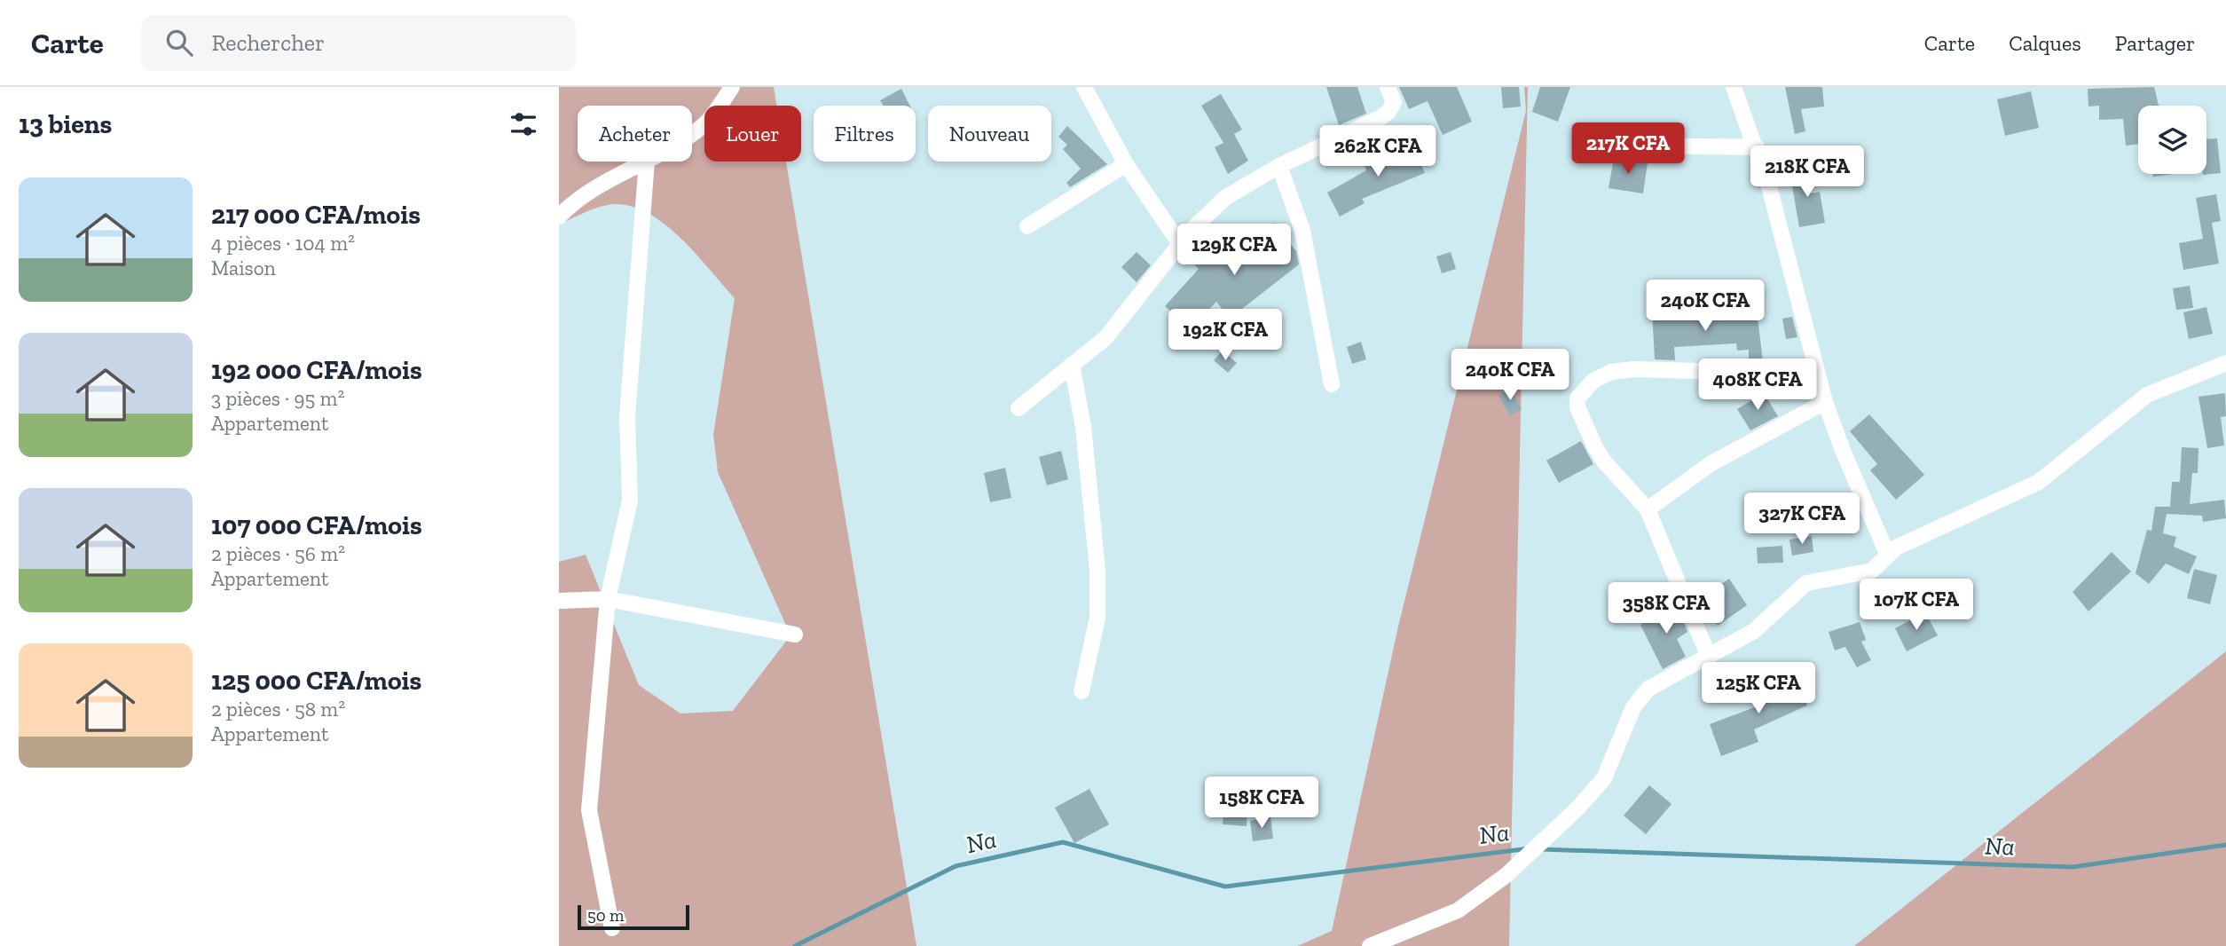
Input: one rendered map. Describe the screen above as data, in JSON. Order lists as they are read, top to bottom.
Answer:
{
  "water": ["Na"],
  "scale_bar": "50 m",
  "page": {
    "header": "Carte",
    "search": "Rechercher",
    "nav": ["Carte", "Calques", "Partager"],
    "heading": "13 biens",
    "chip": [
      "Acheter",
      "Louer",
      "Filtres",
      "Nouveau"
    ],
    "price": [
      "217K CFA",
      "262K CFA",
      "218K CFA",
      "129K CFA",
      "240K CFA",
      "192K CFA",
      "240K CFA",
      "408K CFA",
      "327K CFA",
      "107K CFA",
      "358K CFA",
      "125K CFA",
      "158K CFA"
    ],
    "list": [
      {
        "name": "217 000 CFA/mois",
        "note": "4 pièces · 104 m² · Maison"
      },
      {
        "name": "192 000 CFA/mois",
        "note": "3 pièces · 95 m² · Appartement"
      },
      {
        "name": "107 000 CFA/mois",
        "note": "2 pièces · 56 m² · Appartement"
      },
      {
        "name": "125 000 CFA/mois",
        "note": "2 pièces · 58 m² · Appartement"
      }
    ],
    "scale": "50 m"
  }
}
